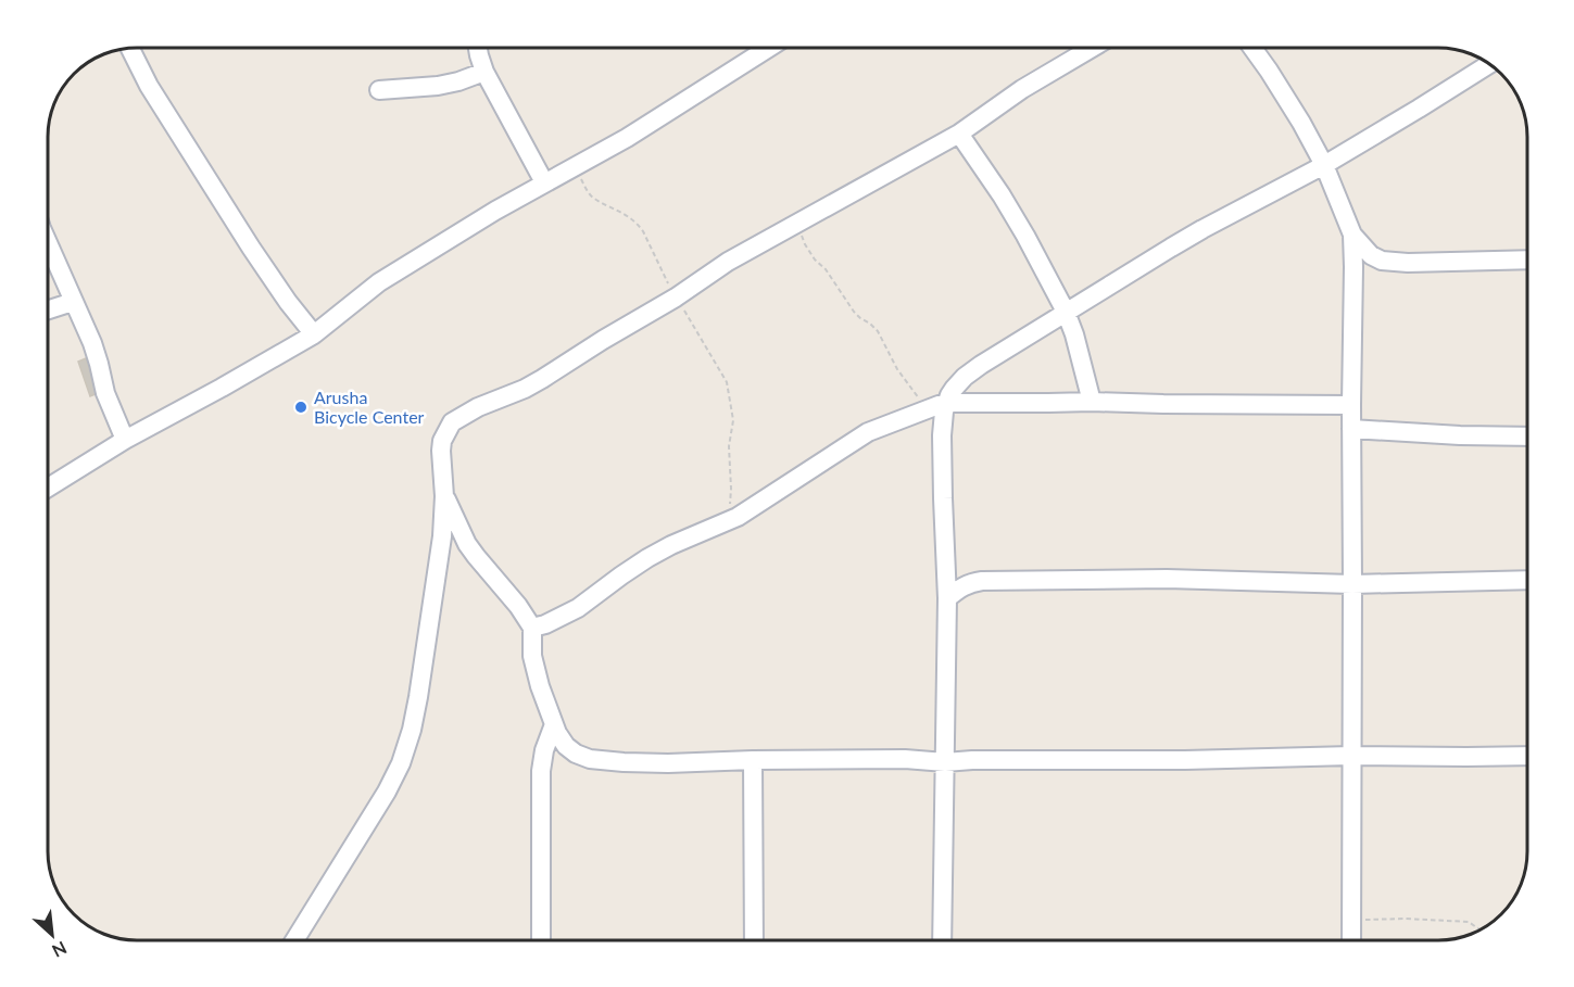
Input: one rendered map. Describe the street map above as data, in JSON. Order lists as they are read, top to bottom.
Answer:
{
  "places": ["Arusha Bicycle Center"],
  "north": "bottom right"
}
